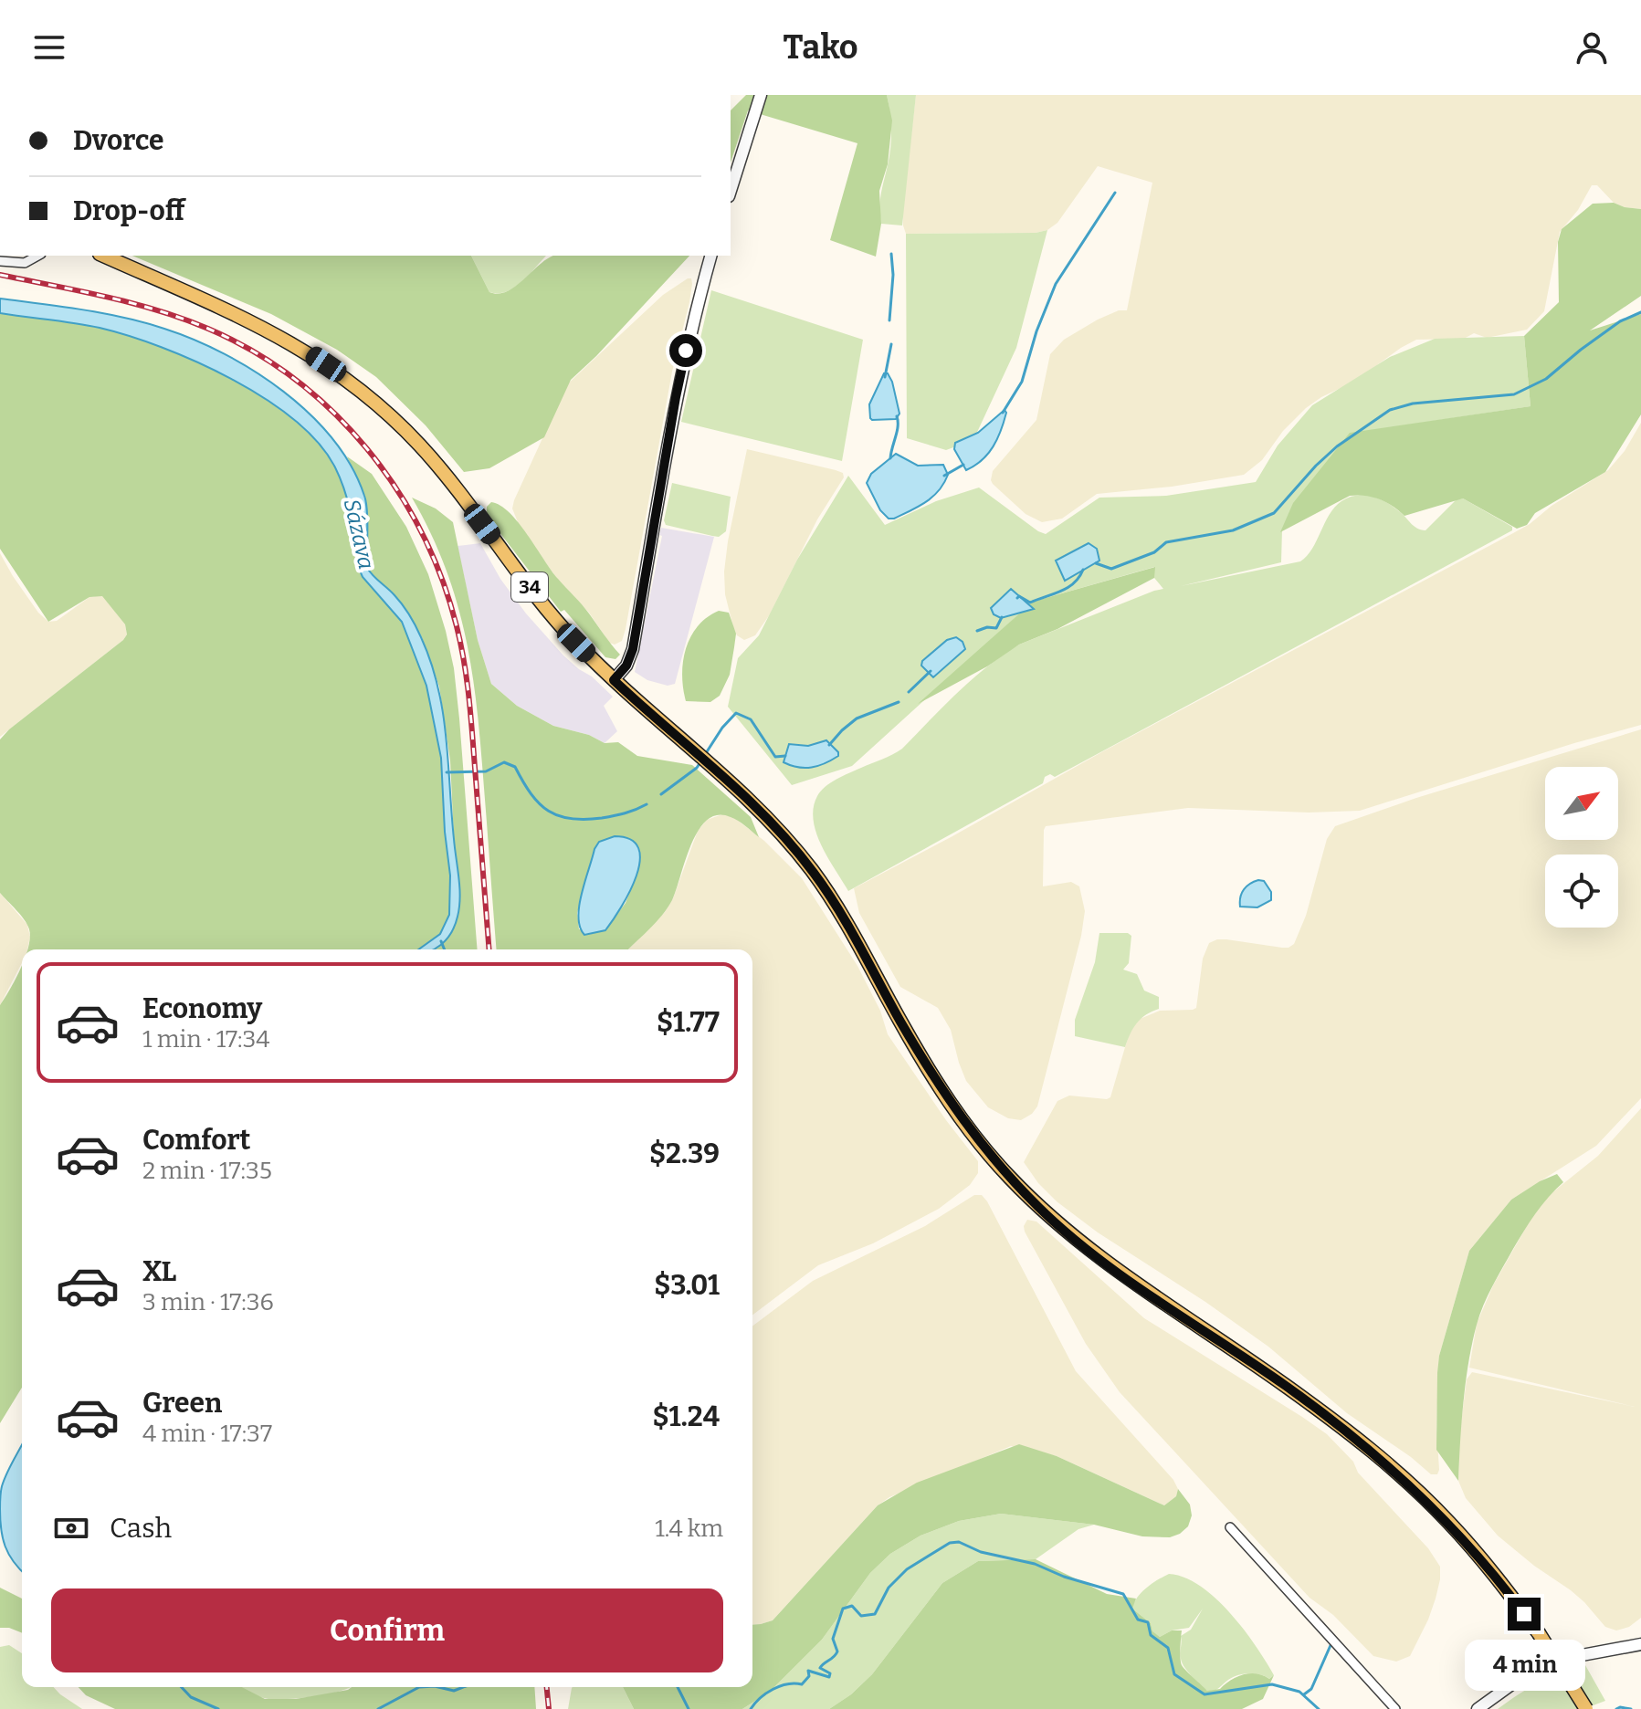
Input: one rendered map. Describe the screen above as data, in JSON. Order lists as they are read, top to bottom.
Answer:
{
  "streets": {
    "main road": ["34"]
  },
  "water": ["Sázava"],
  "north": "top right",
  "page": {
    "header": "Tako",
    "banner": ["Dvorce", "Drop-off"],
    "list": [
      {
        "name": "Economy",
        "note": "1 min · 17:34",
        "value": "$1.77"
      },
      {
        "name": "Comfort",
        "note": "2 min · 17:35",
        "value": "$2.39"
      },
      {
        "name": "XL",
        "note": "3 min · 17:36",
        "value": "$3.01"
      },
      {
        "name": "Green",
        "note": "4 min · 17:37",
        "value": "$1.24"
      }
    ],
    "pay": ["Cash", "1.4 km"],
    "buttons": "Confirm",
    "bubble": "4 min"
  }
}
